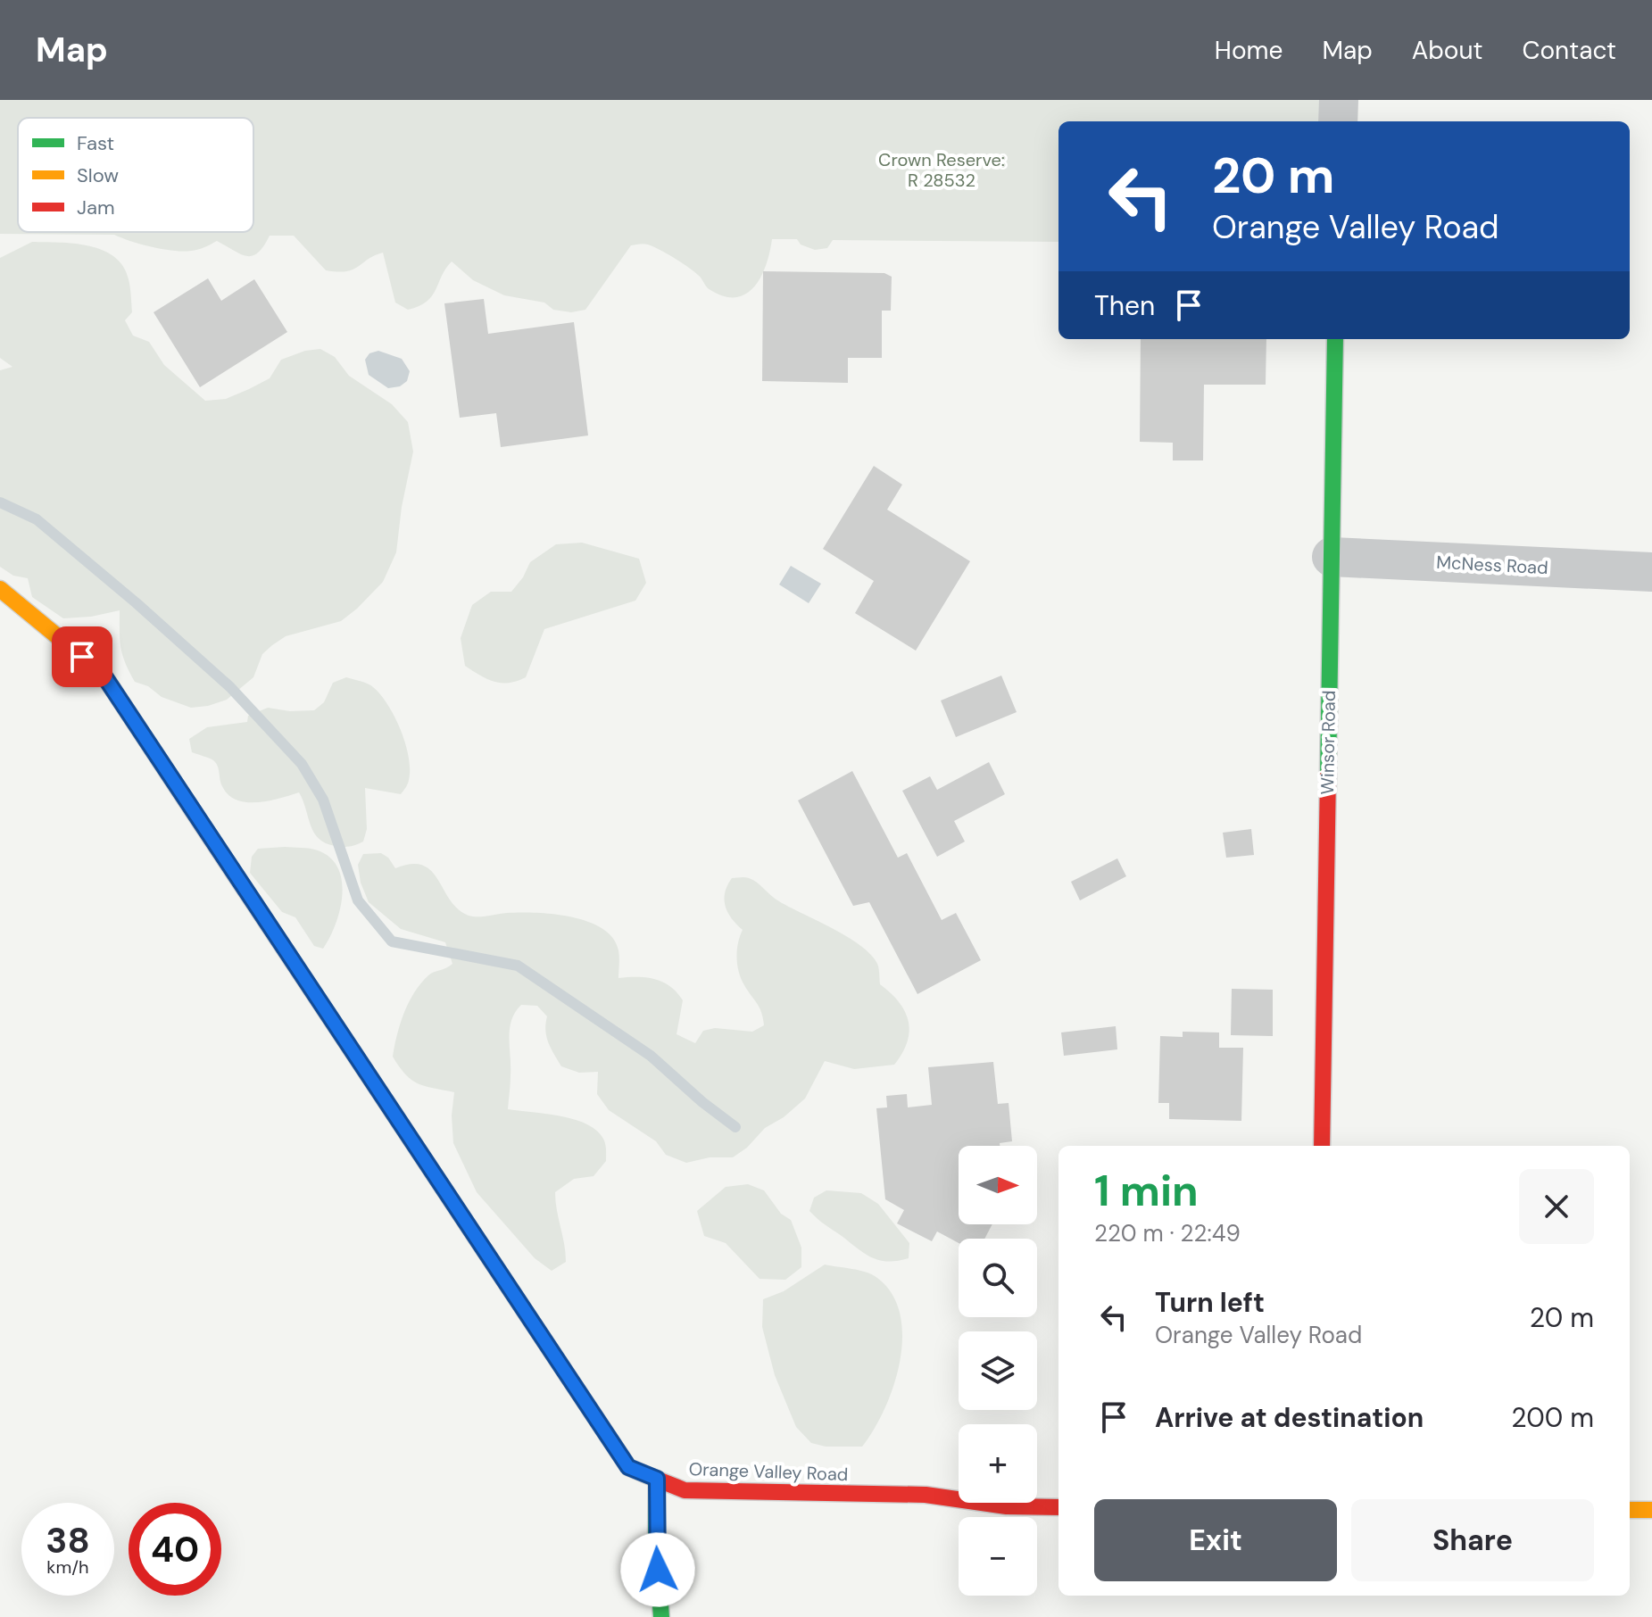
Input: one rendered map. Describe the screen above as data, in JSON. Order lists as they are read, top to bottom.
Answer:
{
  "streets": {
    "street": ["McNess Road", "Winsor Road", "Orange Valley Road"]
  },
  "crossings": [
    ["McNess Road", "Winsor Road"]
  ],
  "parks": ["Crown Reserve: R 28532"],
  "legend": ["Fast", "Slow", "Jam"],
  "north": "right",
  "page": {
    "header": "Map",
    "nav": [
      "Home",
      "Map",
      "About",
      "Contact"
    ],
    "turn": ["20 m", "Orange Valley Road"],
    "then": "Then",
    "map_buttons": ["+", "−"],
    "heading": ["1 min", "220 m · 22:49"],
    "list": [
      {
        "name": "Turn left",
        "note": "Orange Valley Road",
        "value": "20 m"
      },
      {
        "name": "Arrive at destination",
        "value": "200 m"
      }
    ],
    "buttons": ["Exit", "Share"],
    "speed": "38 km/h",
    "limit": "40"
  }
}
